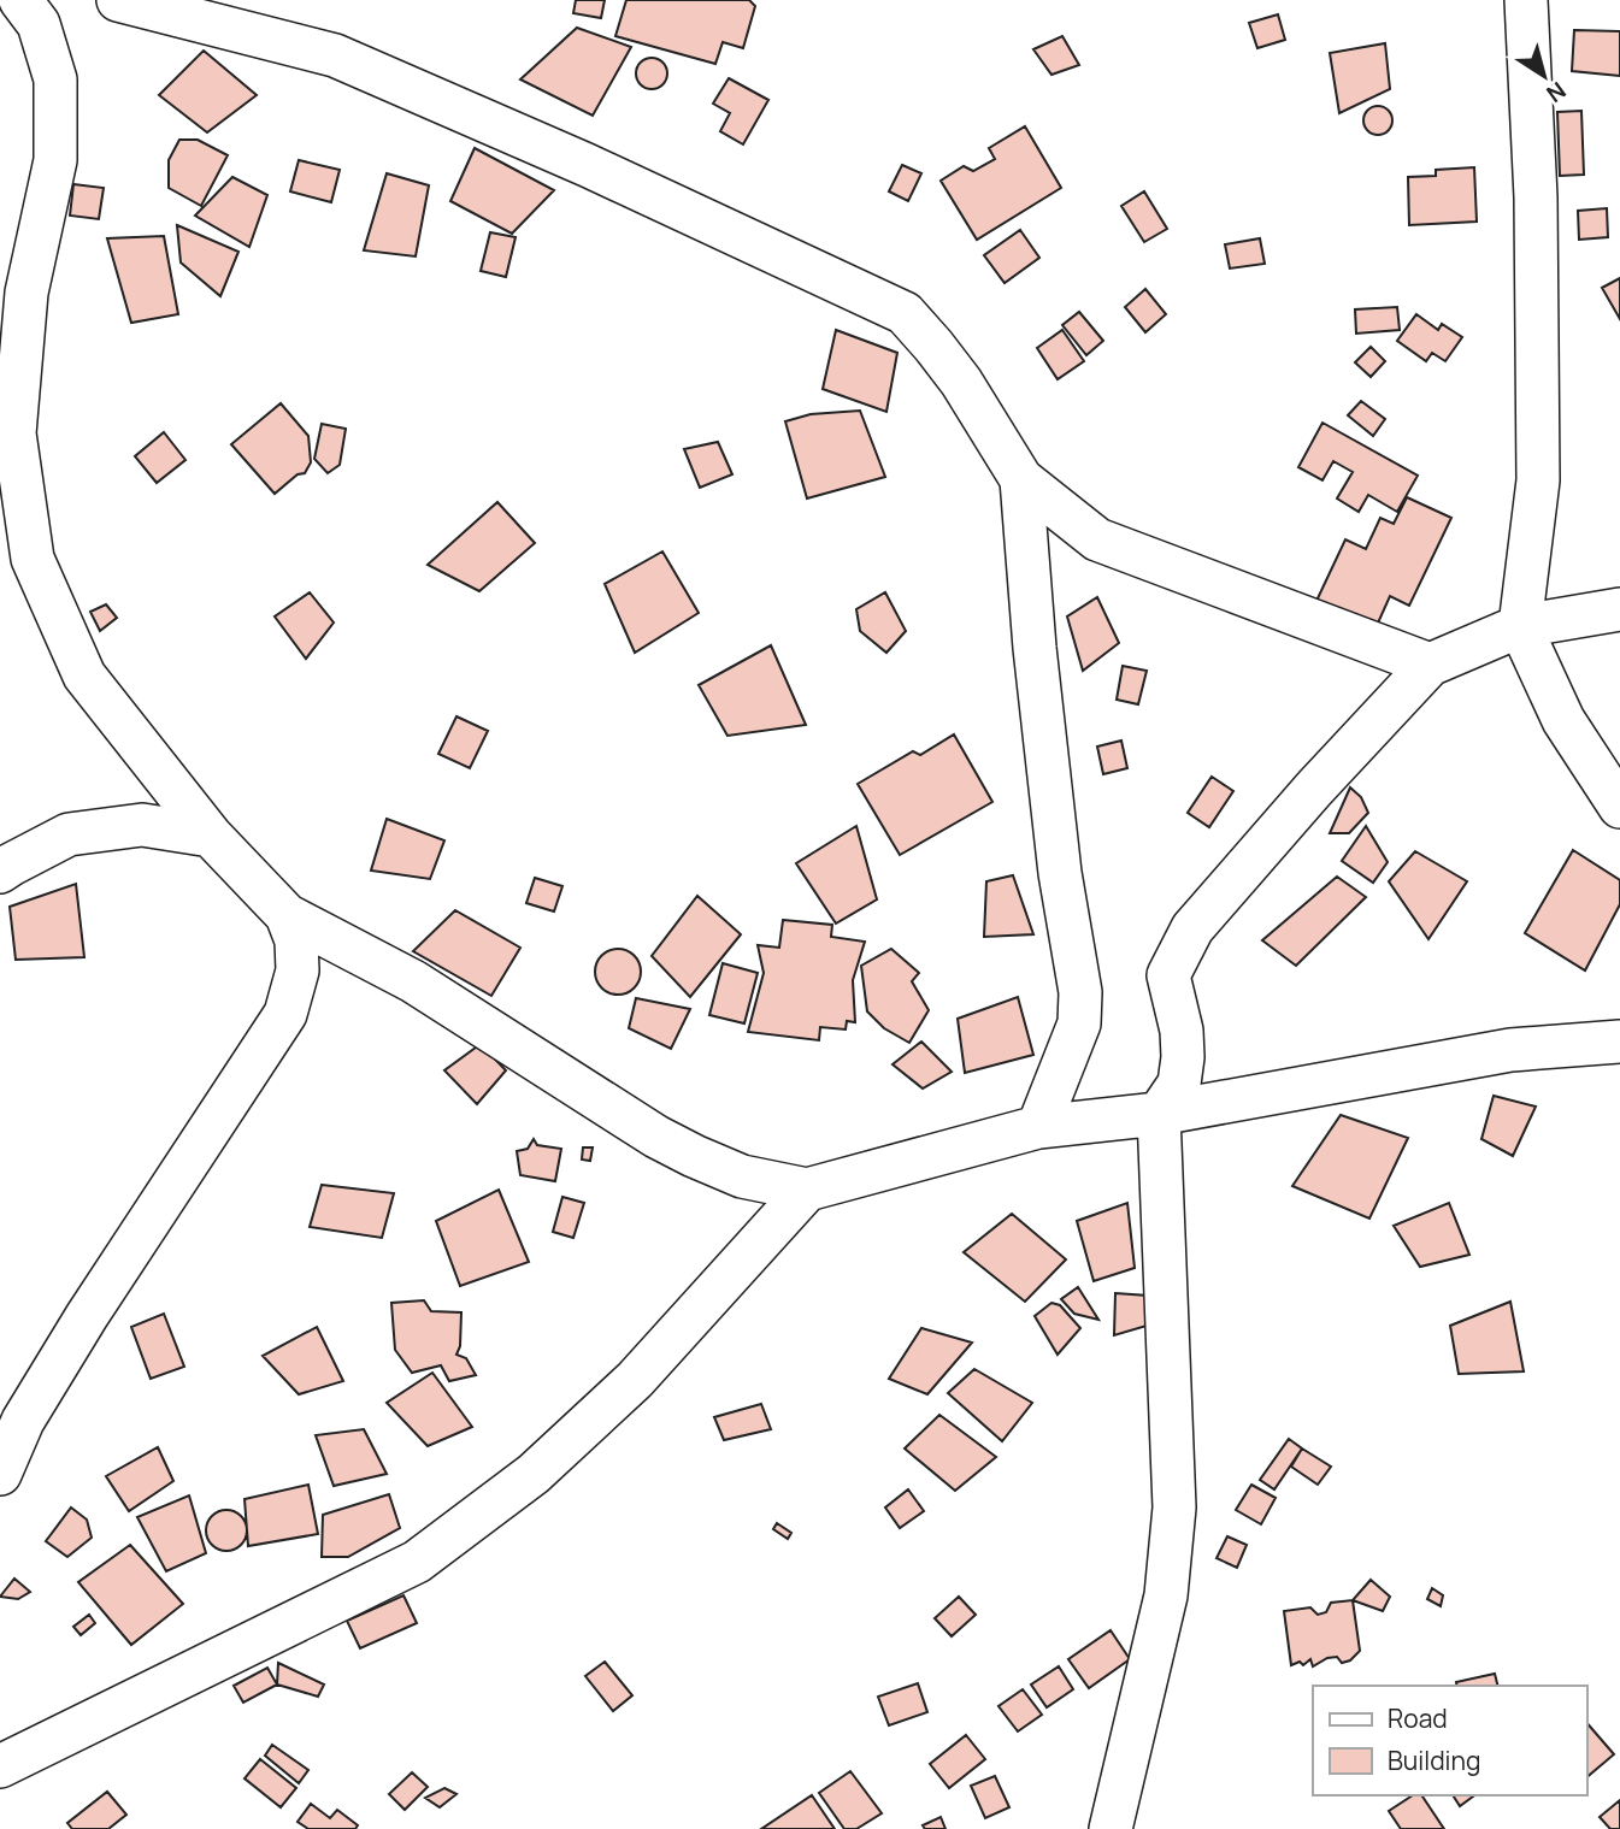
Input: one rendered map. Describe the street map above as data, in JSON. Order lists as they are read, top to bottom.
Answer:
{
  "legend": ["Road", "Building"],
  "north": "bottom right"
}
